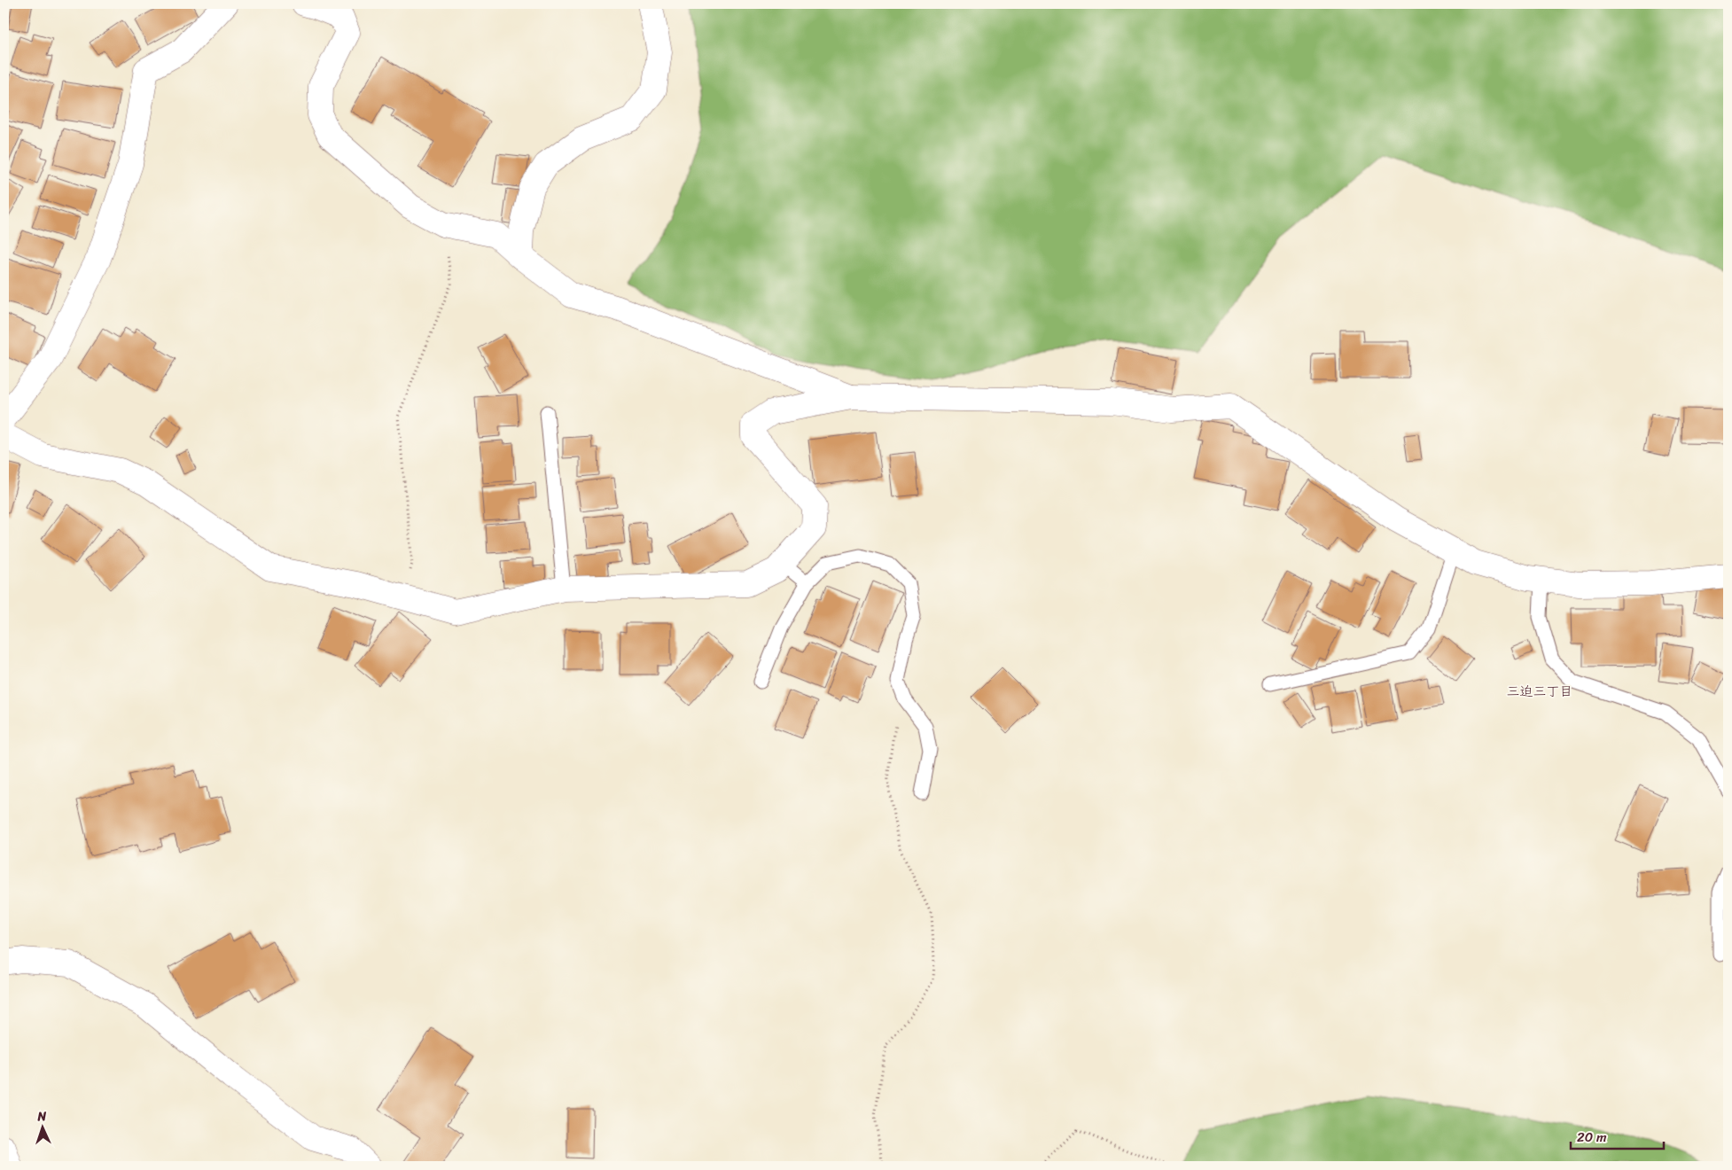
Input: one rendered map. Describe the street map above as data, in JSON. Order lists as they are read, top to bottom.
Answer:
{
  "districts": ["三迫三丁目"],
  "scale_bar": "20 m",
  "north": "top"
}
